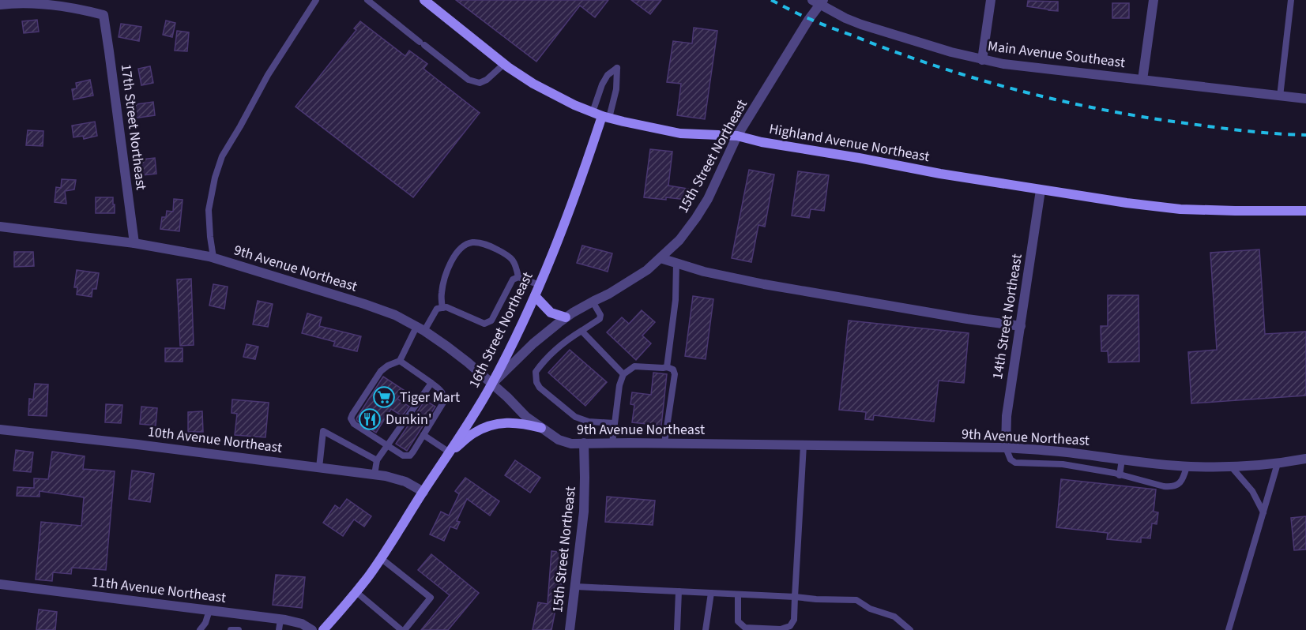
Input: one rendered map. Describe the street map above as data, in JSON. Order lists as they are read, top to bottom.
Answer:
{
  "streets": {
    "main road": ["Highland Avenue Northeast", "16th Street Northeast"],
    "street": [
      "Main Avenue Southeast",
      "17th Street Northeast",
      "15th Street Northeast",
      "9th Avenue Northeast",
      "14th Street Northeast",
      "10th Avenue Northeast",
      "11th Avenue Northeast"
    ]
  },
  "crossings": [
    ["Main Avenue Southeast", "15th Street Northeast"],
    ["17th Street Northeast", "9th Avenue Northeast"],
    ["Highland Avenue Northeast", "15th Street Northeast"],
    ["Highland Avenue Northeast", "14th Street Northeast"],
    ["Highland Avenue Northeast", "16th Street Northeast"],
    ["15th Street Northeast", "9th Avenue Northeast"],
    ["15th Street Northeast", "16th Street Northeast"],
    ["9th Avenue Northeast", "14th Street Northeast"],
    ["9th Avenue Northeast", "16th Street Northeast"],
    ["16th Street Northeast", "10th Avenue Northeast"]
  ],
  "places": {
    "supermarket": ["Tiger Mart"],
    "restaurant": ["Dunkin'"]
  }
}
